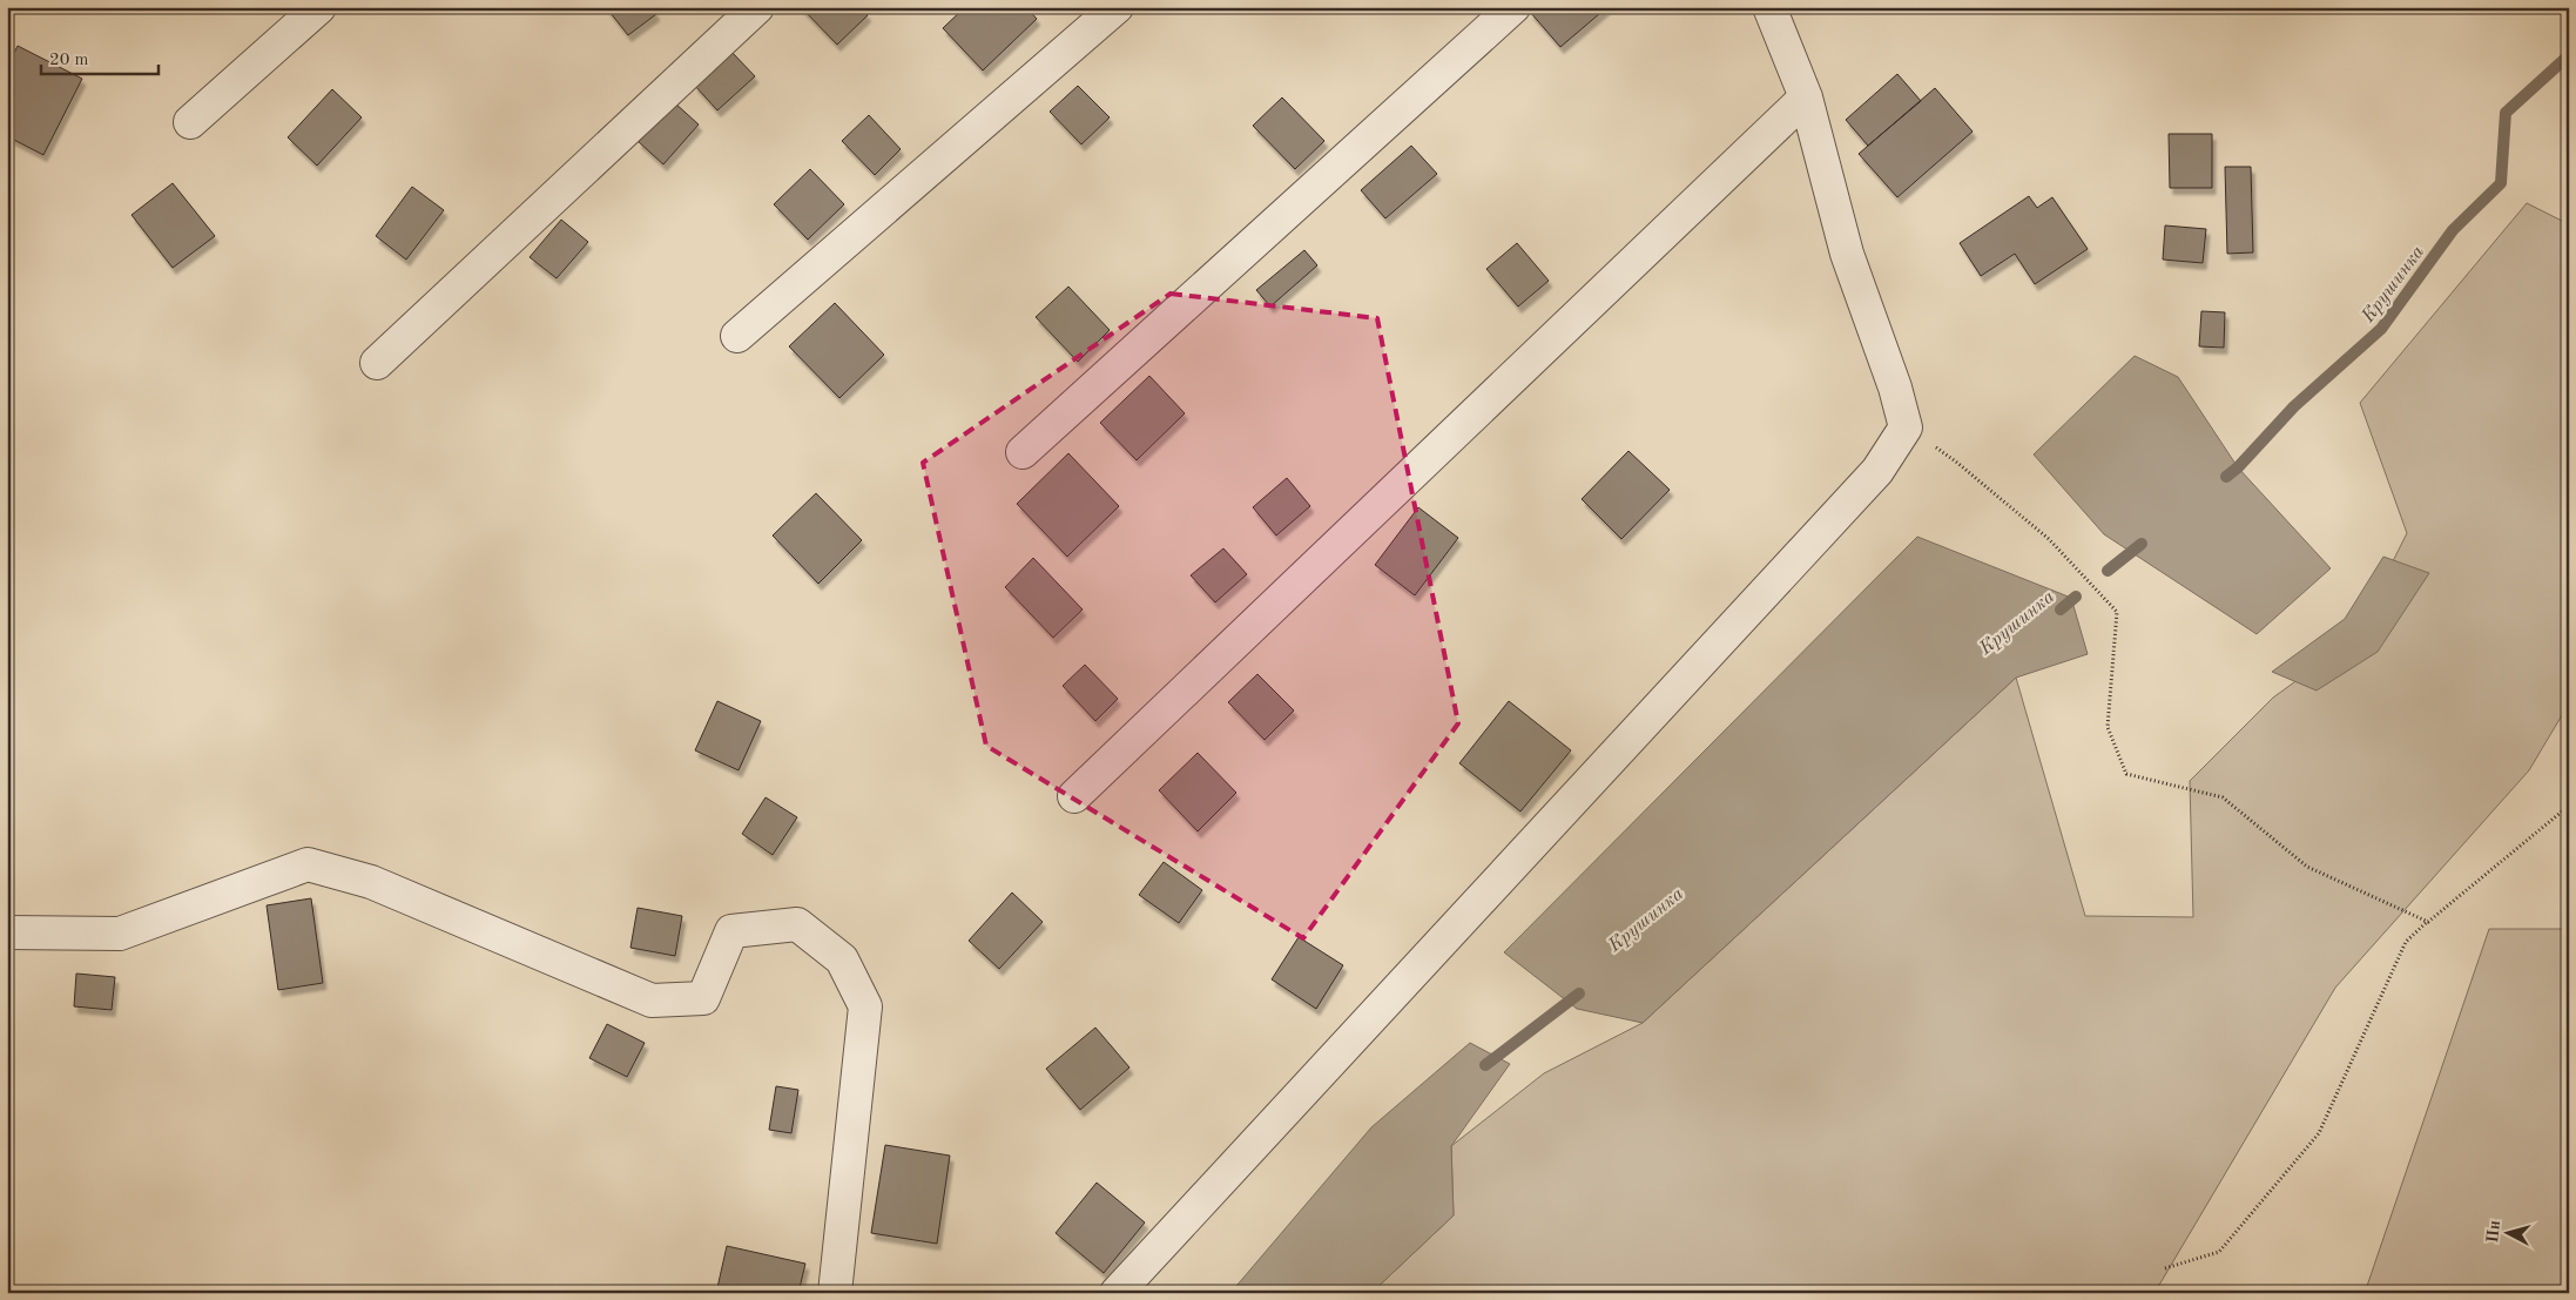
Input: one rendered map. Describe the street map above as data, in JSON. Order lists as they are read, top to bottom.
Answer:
{
  "water": ["Крушинка"],
  "scale_bar": "20 m",
  "north": "left"
}
